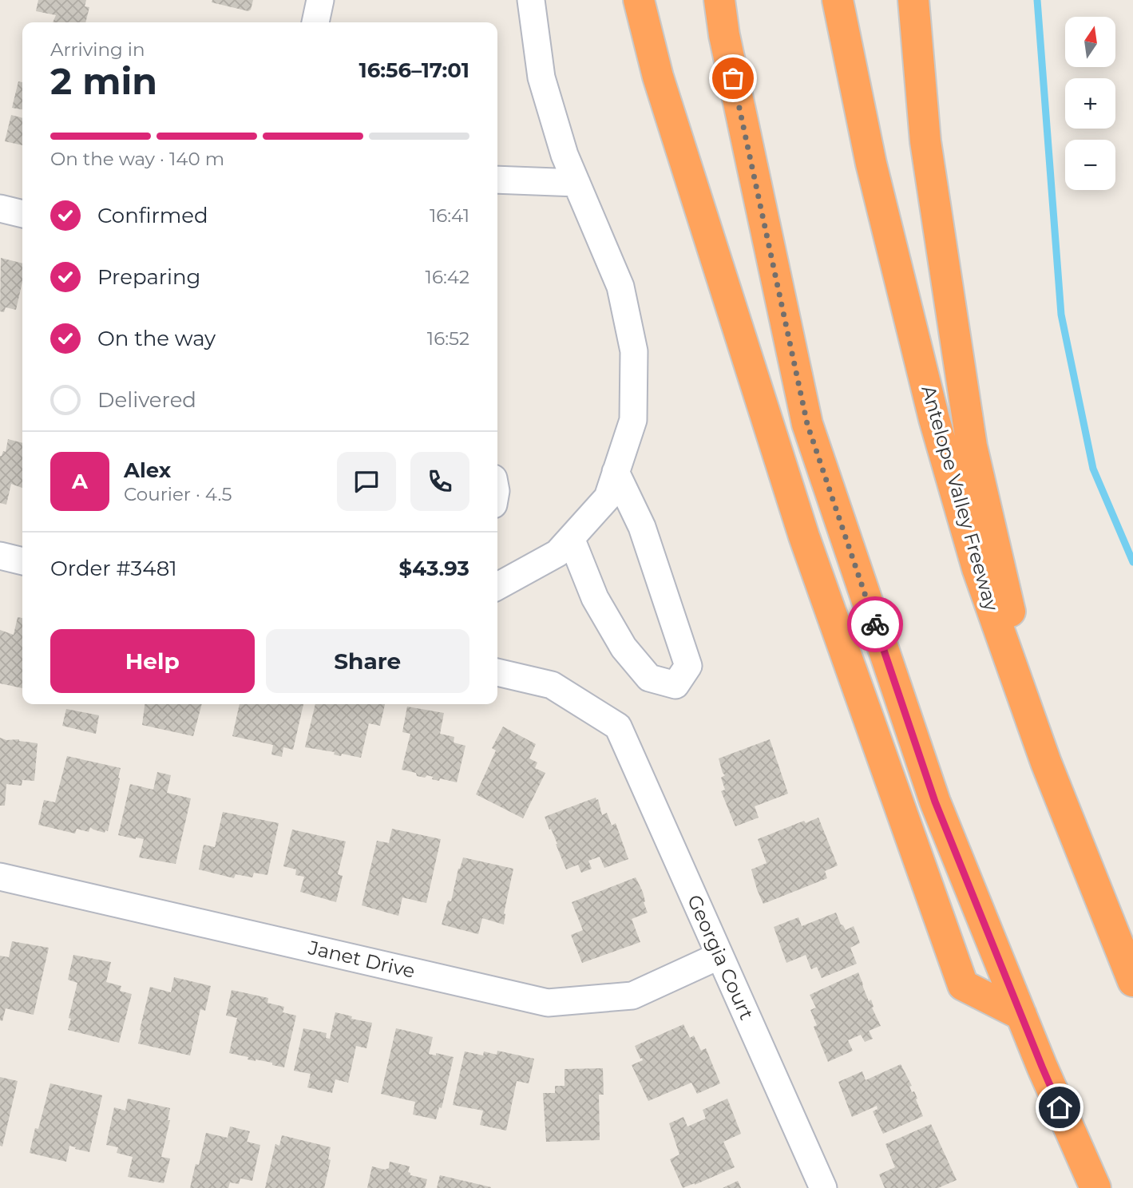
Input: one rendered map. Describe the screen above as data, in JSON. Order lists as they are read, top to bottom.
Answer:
{
  "streets": {
    "highway": ["Antelope Valley Freeway"],
    "street": ["Georgia Court", "Janet Drive"]
  },
  "crossings": [
    ["Georgia Court", "Janet Drive"]
  ],
  "north": "top",
  "page": {
    "map_buttons": ["+", "−"],
    "heading": ["2 min", "Arriving in", "16:56–17:01"],
    "panel": [
      "Alex",
      "Courier · 4.5",
      "Order #3481",
      "$43.93"
    ],
    "bar": "On the way · 140 m",
    "list": [
      ["Confirmed", "16:41"],
      ["Preparing", "16:42"],
      ["On the way", "16:52"],
      "Delivered"
    ],
    "round": "A",
    "buttons": ["Help", "Share"]
  }
}
